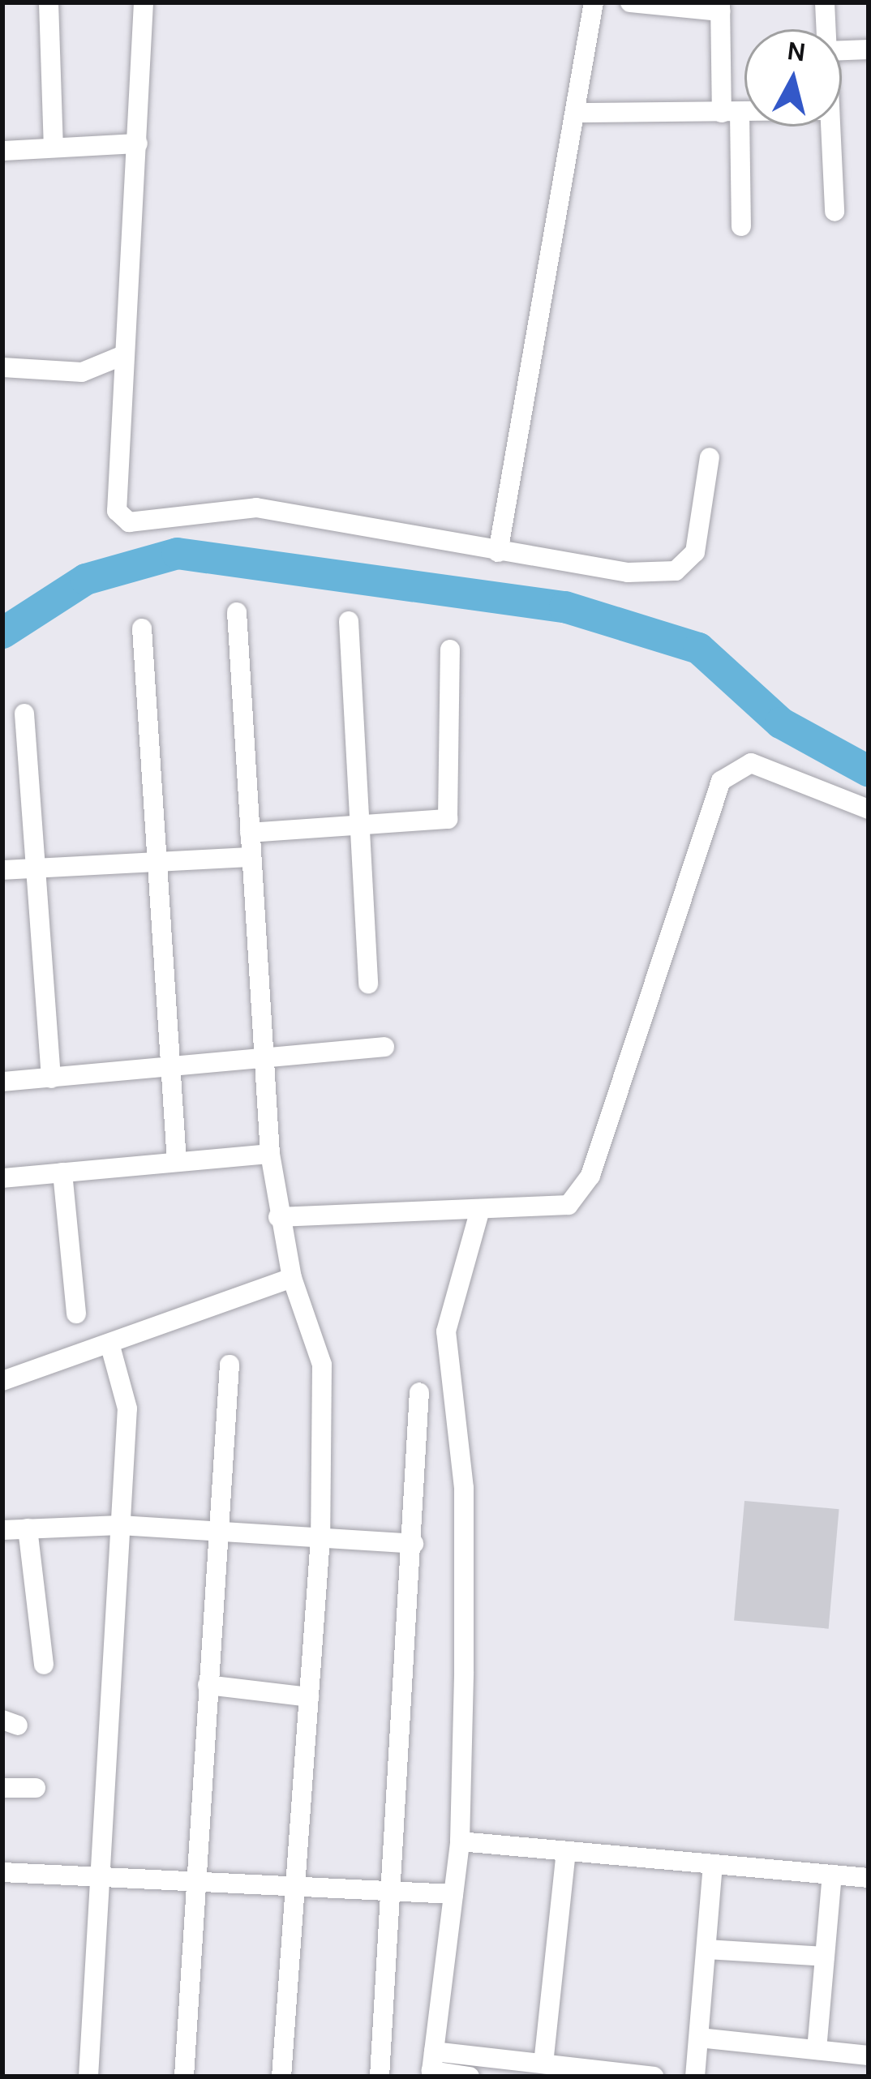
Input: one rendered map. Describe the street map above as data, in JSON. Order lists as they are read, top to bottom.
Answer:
{
  "north": "top"
}
